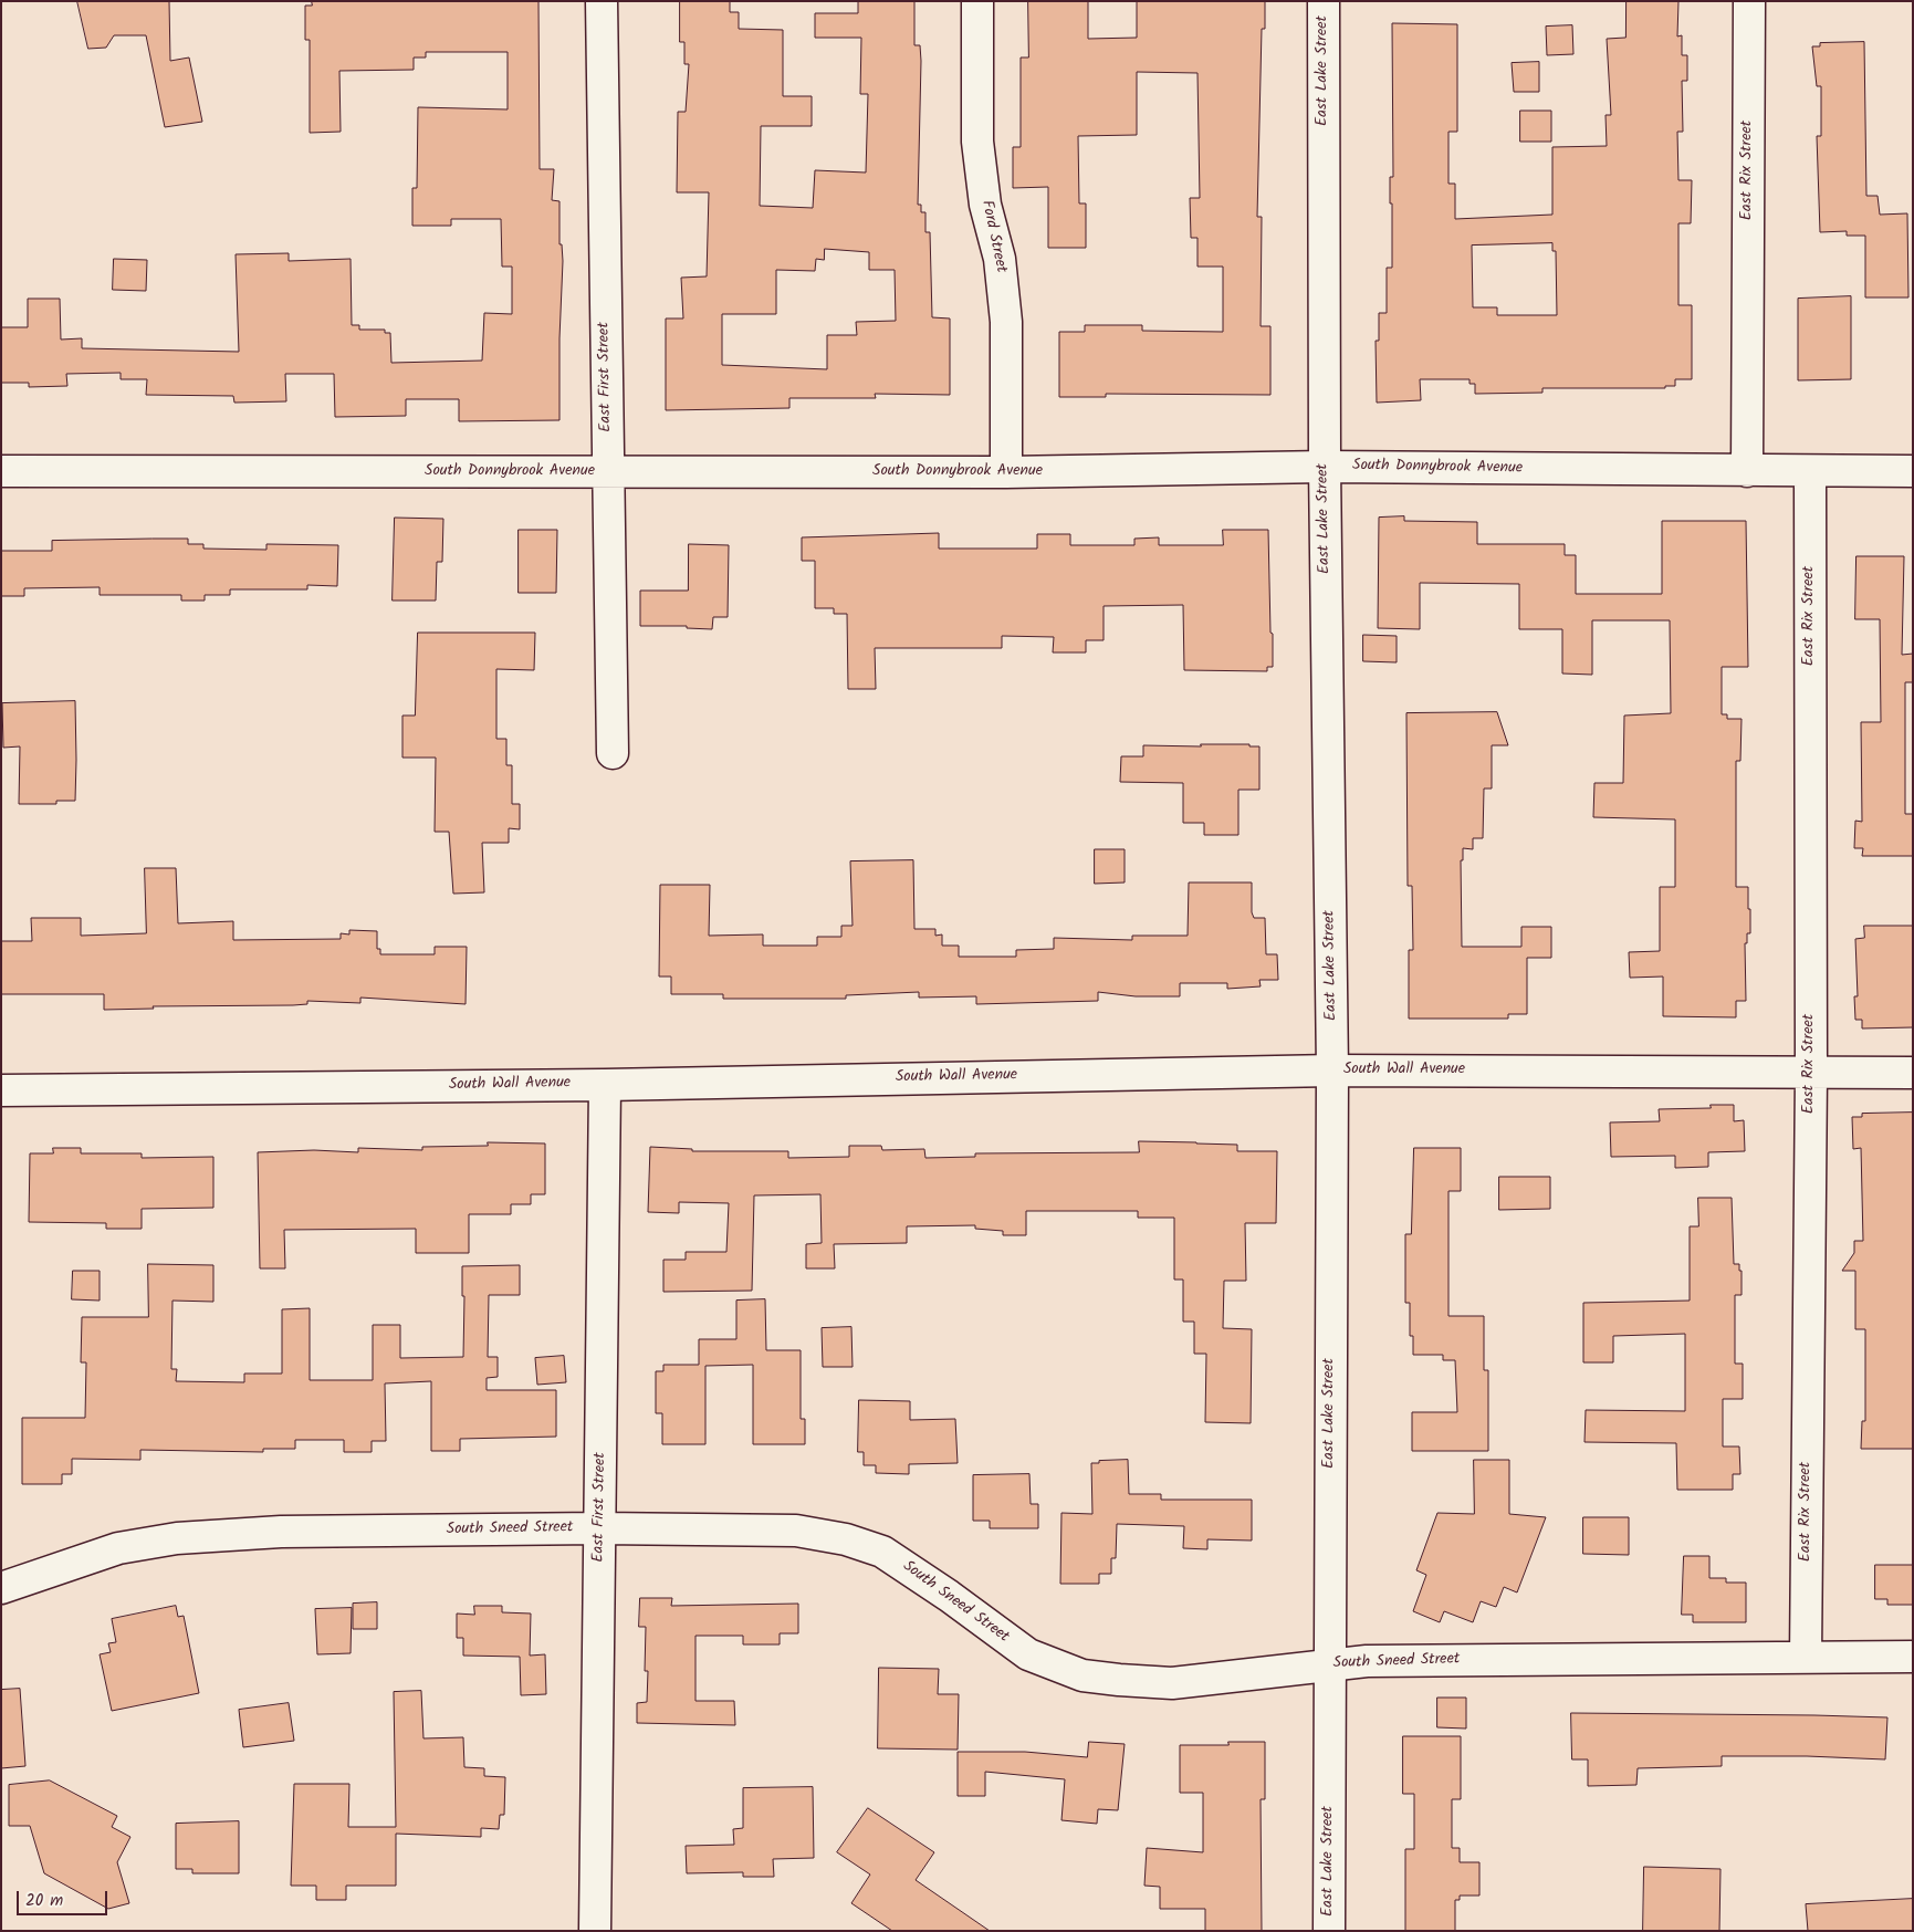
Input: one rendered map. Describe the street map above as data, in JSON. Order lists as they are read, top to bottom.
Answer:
{
  "streets": {
    "street": [
      "East Lake Street",
      "East Rix Street",
      "Ford Street",
      "East First Street",
      "South Donnybrook Avenue",
      "South Wall Avenue",
      "South Sneed Street"
    ]
  },
  "crossings": [
    ["East Lake Street", "South Donnybrook Avenue"],
    ["East Lake Street", "South Wall Avenue"],
    ["East Lake Street", "South Sneed Street"],
    ["East Rix Street", "South Donnybrook Avenue"],
    ["East Rix Street", "South Wall Avenue"],
    ["East Rix Street", "South Sneed Street"],
    ["Ford Street", "South Donnybrook Avenue"],
    ["East First Street", "South Donnybrook Avenue"],
    ["East First Street", "South Wall Avenue"],
    ["East First Street", "South Sneed Street"]
  ],
  "scale_bar": "20 m"
}
